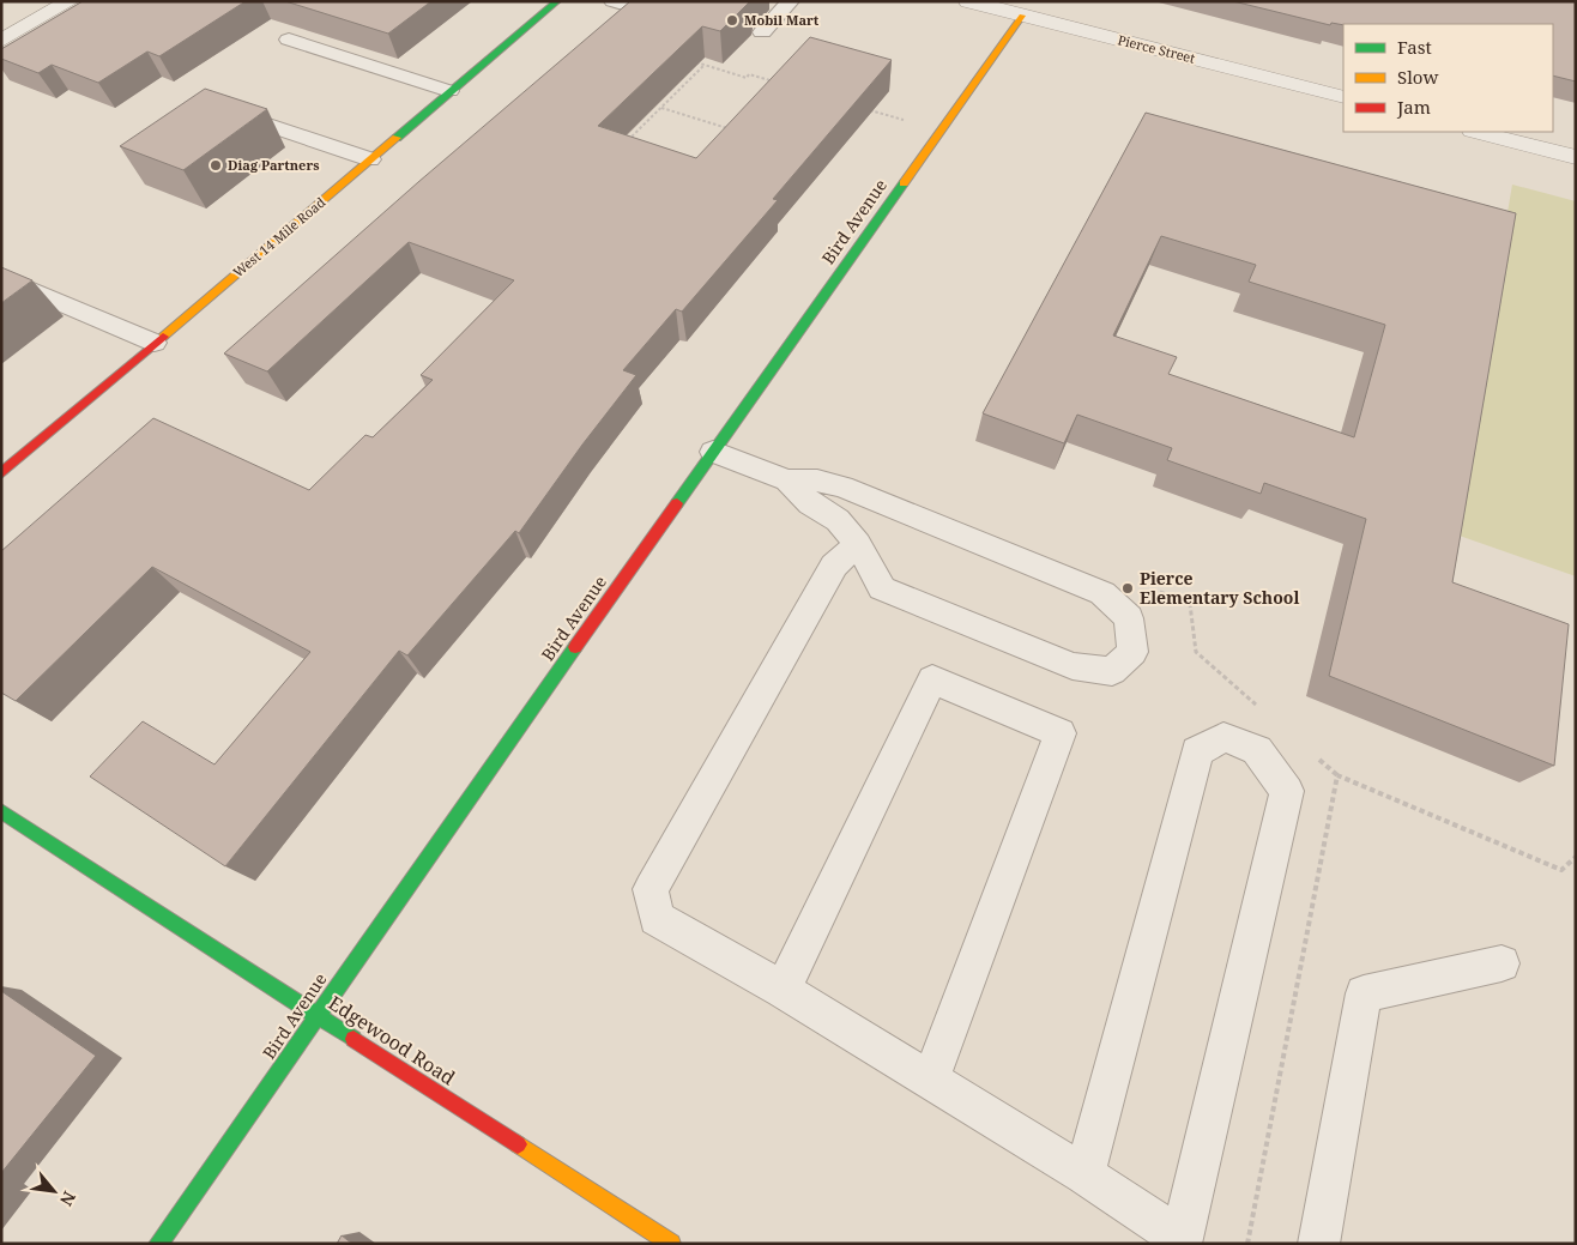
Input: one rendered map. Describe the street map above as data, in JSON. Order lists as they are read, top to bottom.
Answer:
{
  "streets": {
    "street": [
      "Pierce Street",
      "Bird Avenue",
      "West 14 Mile Road",
      "Edgewood Road"
    ]
  },
  "crossings": [
    ["Pierce Street", "Bird Avenue"],
    ["Bird Avenue", "Edgewood Road"]
  ],
  "places": ["Mobil Mart", "Diag Partners", "Pierce Elementary School"],
  "legend": ["Fast", "Slow", "Jam"],
  "north": "bottom right"
}
